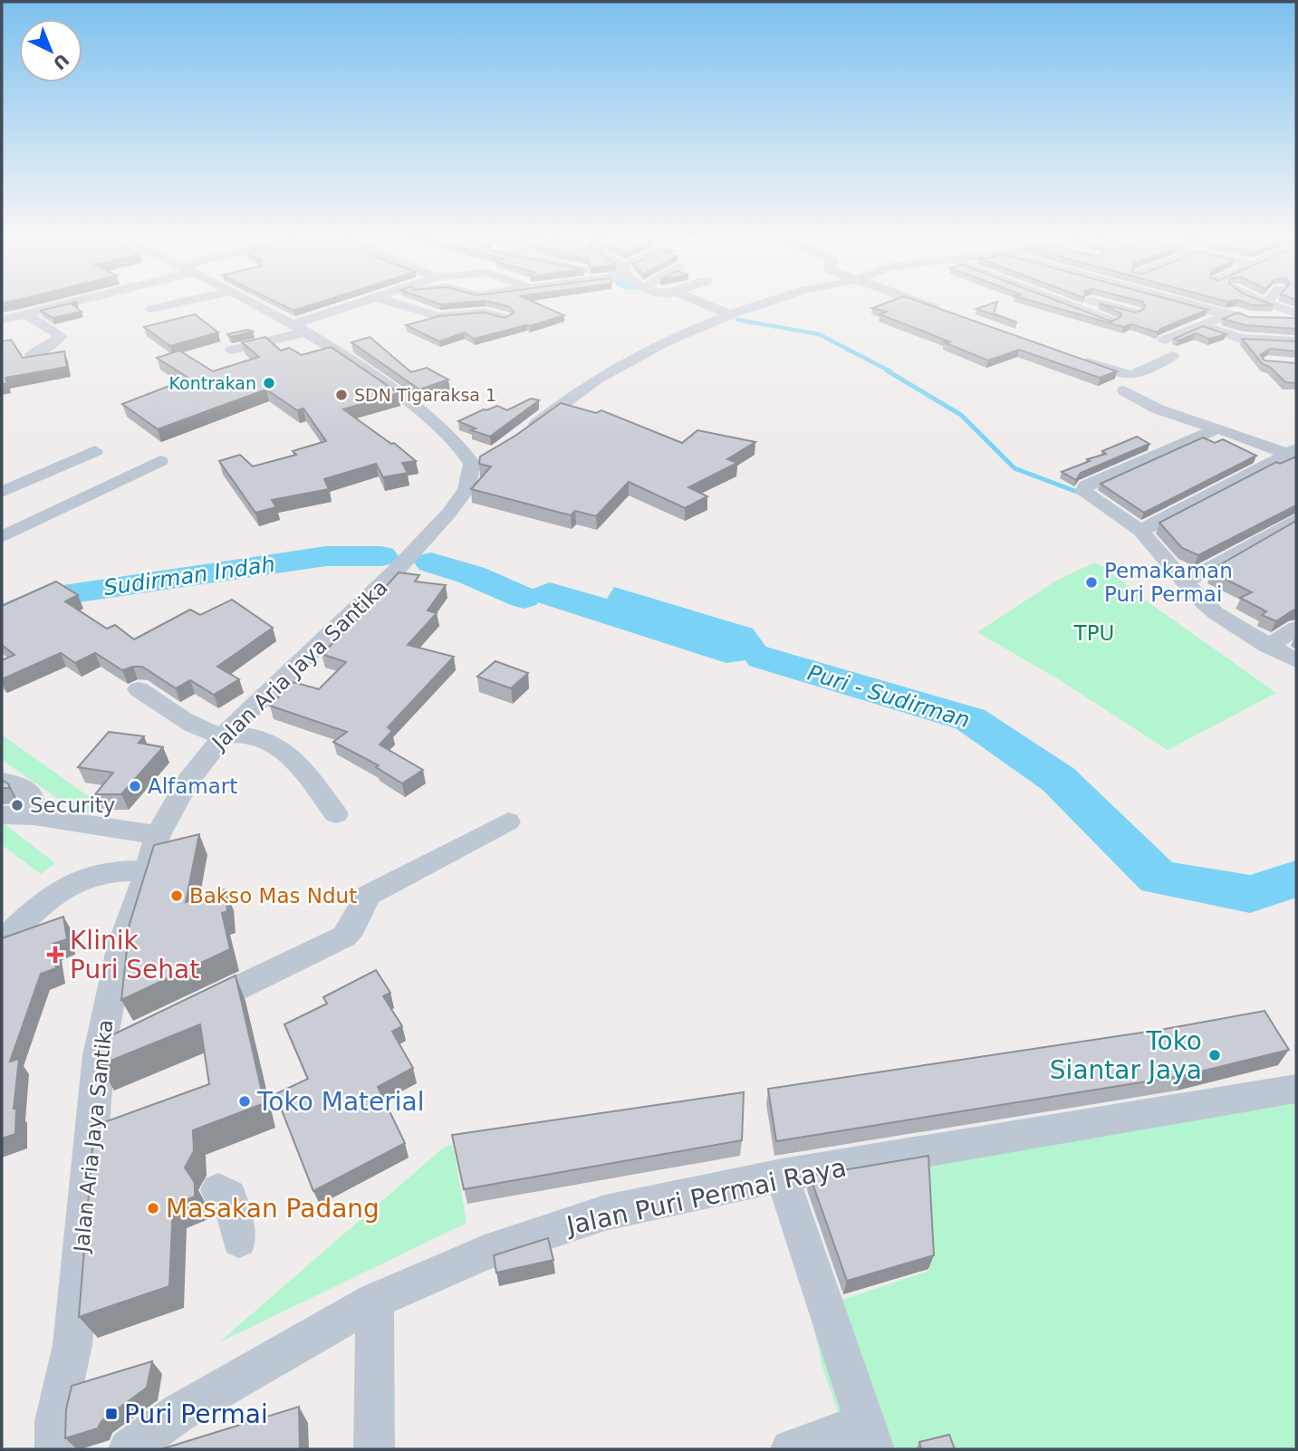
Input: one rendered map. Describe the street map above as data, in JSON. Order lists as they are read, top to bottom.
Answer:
{
  "streets": {
    "street": ["Jalan Aria Jaya Santika", "Jalan Puri Permai Raya"]
  },
  "water": ["Sudirman Indah", "Puri - Sudirman"],
  "parks": ["TPU"],
  "places": {
    "other": [
      "Kontrakan",
      "SDN Tigaraksa 1",
      "Pemakaman Puri Permai",
      "Alfamart",
      "Security",
      "Bakso Mas Ndut",
      "Toko Siantar Jaya",
      "Toko Material",
      "Masakan Padang"
    ],
    "health": ["Klinik Puri Sehat"],
    "transit": ["Puri Permai"]
  },
  "north": "bottom right"
}
